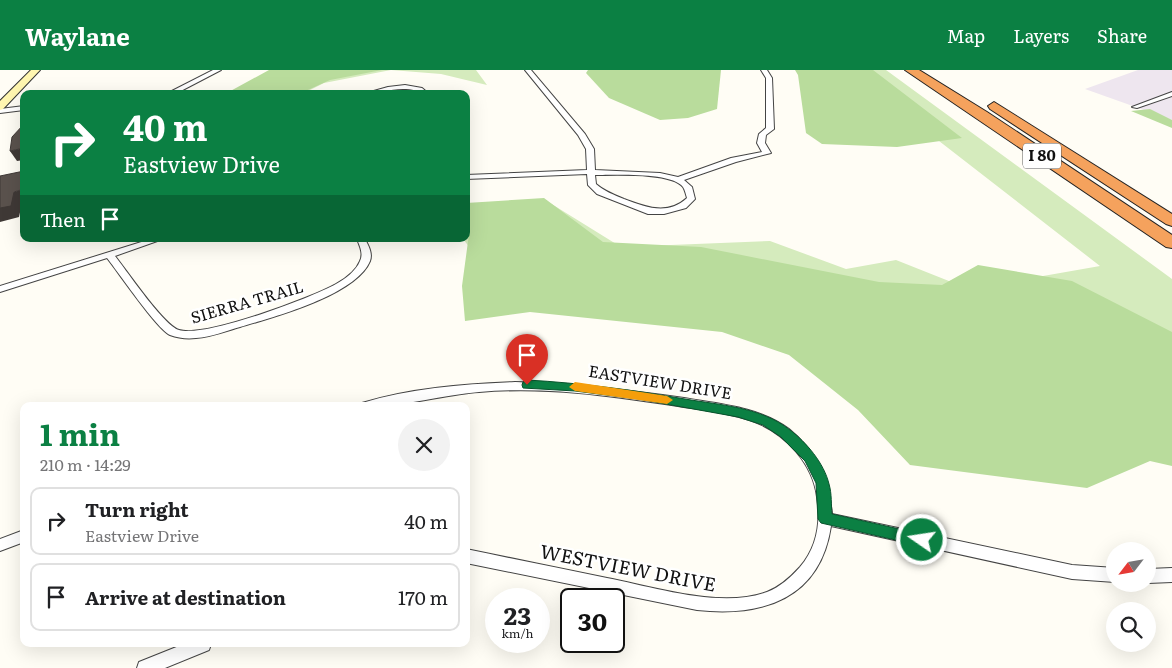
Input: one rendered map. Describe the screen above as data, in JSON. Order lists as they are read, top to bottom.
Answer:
{
  "streets": {
    "highway": ["I 80"],
    "street": ["SIERRA TRAIL", "EASTVIEW DRIVE", "WESTVIEW DRIVE"]
  },
  "crossings": [
    ["EASTVIEW DRIVE", "WESTVIEW DRIVE"]
  ],
  "north": "bottom left",
  "page": {
    "header": "Waylane",
    "nav": ["Map", "Layers", "Share"],
    "turn": ["40 m", "Eastview Drive"],
    "then": "Then",
    "heading": ["1 min", "210 m · 14:29"],
    "list": [
      {
        "name": "Turn right",
        "note": "Eastview Drive",
        "value": "40 m"
      },
      {
        "name": "Arrive at destination",
        "value": "170 m"
      }
    ],
    "speed": "23 km/h",
    "limit": "30"
  }
}
